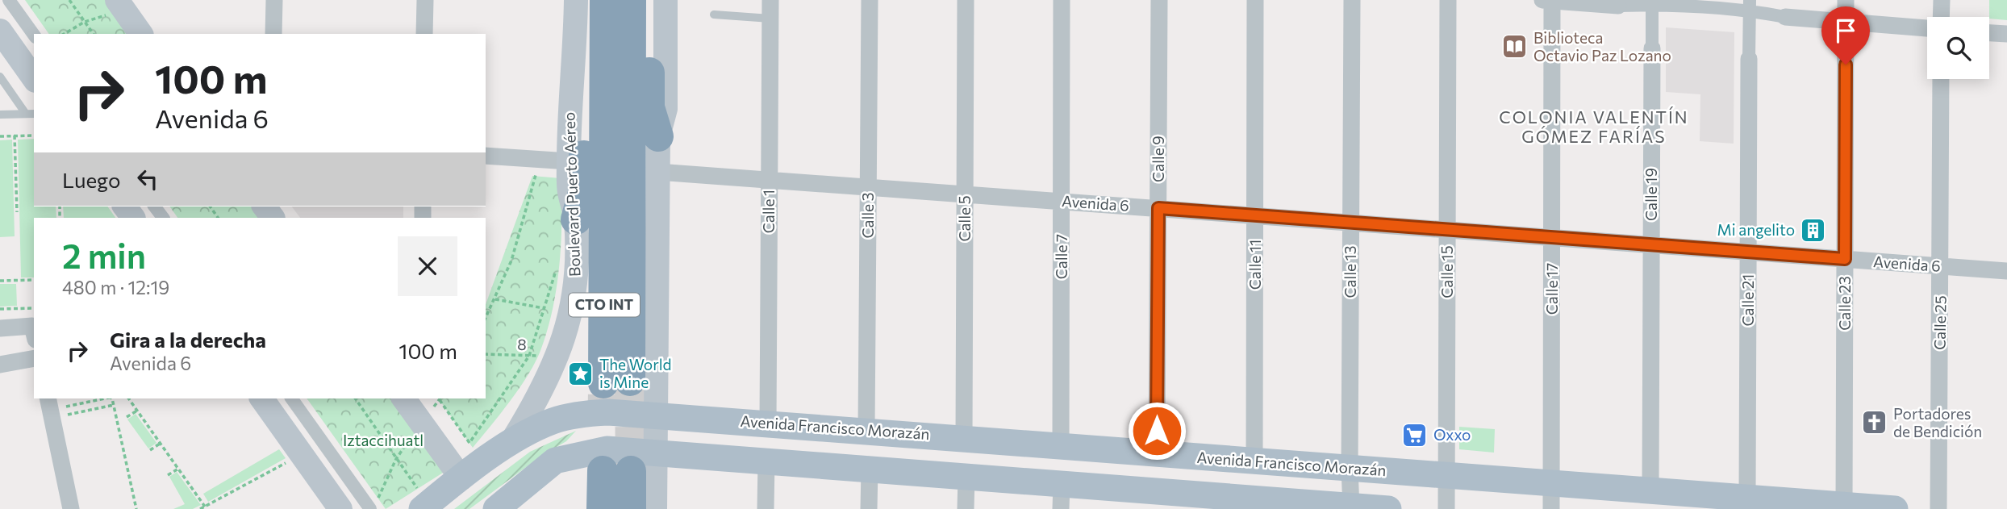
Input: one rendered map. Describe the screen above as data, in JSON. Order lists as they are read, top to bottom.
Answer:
{
  "streets": {
    "highway": ["CTO INT"],
    "main road": ["Boulevard Puerto Aéreo", "Avenida Francisco Morazán"],
    "street": [
      "Calle 9",
      "Calle 19",
      "Avenida 6",
      "Calle 1",
      "Calle 3",
      "Calle 5",
      "Calle 7",
      "Calle 11",
      "Calle 13",
      "Calle 15",
      "Calle 17",
      "Calle 21",
      "Calle 23",
      "Calle 25"
    ],
    "path": ["8"]
  },
  "crossings": [
    ["Calle 9", "Avenida 6"],
    ["Calle 9", "Avenida Francisco Morazán"],
    ["Boulevard Puerto Aéreo", "8"],
    ["Calle 19", "Avenida 6"],
    ["Calle 19", "Avenida Francisco Morazán"],
    ["Avenida 6", "Calle 1"],
    ["Avenida 6", "Calle 3"],
    ["Avenida 6", "Calle 5"],
    ["Avenida 6", "Calle 7"],
    ["Avenida 6", "Calle 11"],
    ["Avenida 6", "Calle 13"],
    ["Avenida 6", "Calle 15"],
    ["Avenida 6", "Calle 17"],
    ["Avenida 6", "Calle 21"],
    ["Avenida 6", "Calle 23"],
    ["Avenida 6", "CTO INT"],
    ["Avenida 6", "Calle 25"],
    ["Calle 1", "Avenida Francisco Morazán"],
    ["Calle 3", "Avenida Francisco Morazán"],
    ["Calle 5", "Avenida Francisco Morazán"],
    ["Calle 7", "Avenida Francisco Morazán"],
    ["Calle 11", "Avenida Francisco Morazán"],
    ["Calle 13", "Avenida Francisco Morazán"],
    ["Calle 15", "Avenida Francisco Morazán"],
    ["Calle 17", "Avenida Francisco Morazán"],
    ["Calle 21", "Avenida Francisco Morazán"],
    ["Calle 23", "Avenida Francisco Morazán"],
    ["CTO INT", "Avenida Francisco Morazán"]
  ],
  "districts": ["COLONIA VALENTÍN GÓMEZ FARÍAS"],
  "parks": ["Iztaccihuatl"],
  "places": {
    "library": ["Biblioteca Octavio Paz Lozano"],
    "building": ["Mi angelito"],
    "place": ["The World is Mine"],
    "church": ["Portadores de Bendición"],
    "supermarket": ["Oxxo"]
  },
  "page": {
    "turn": ["100 m", "Avenida 6"],
    "then": "Luego",
    "heading": ["2 min", "480 m · 12:19"],
    "list": [
      {
        "name": "Gira a la derecha",
        "note": "Avenida 6",
        "value": "100 m"
      }
    ]
  }
}
